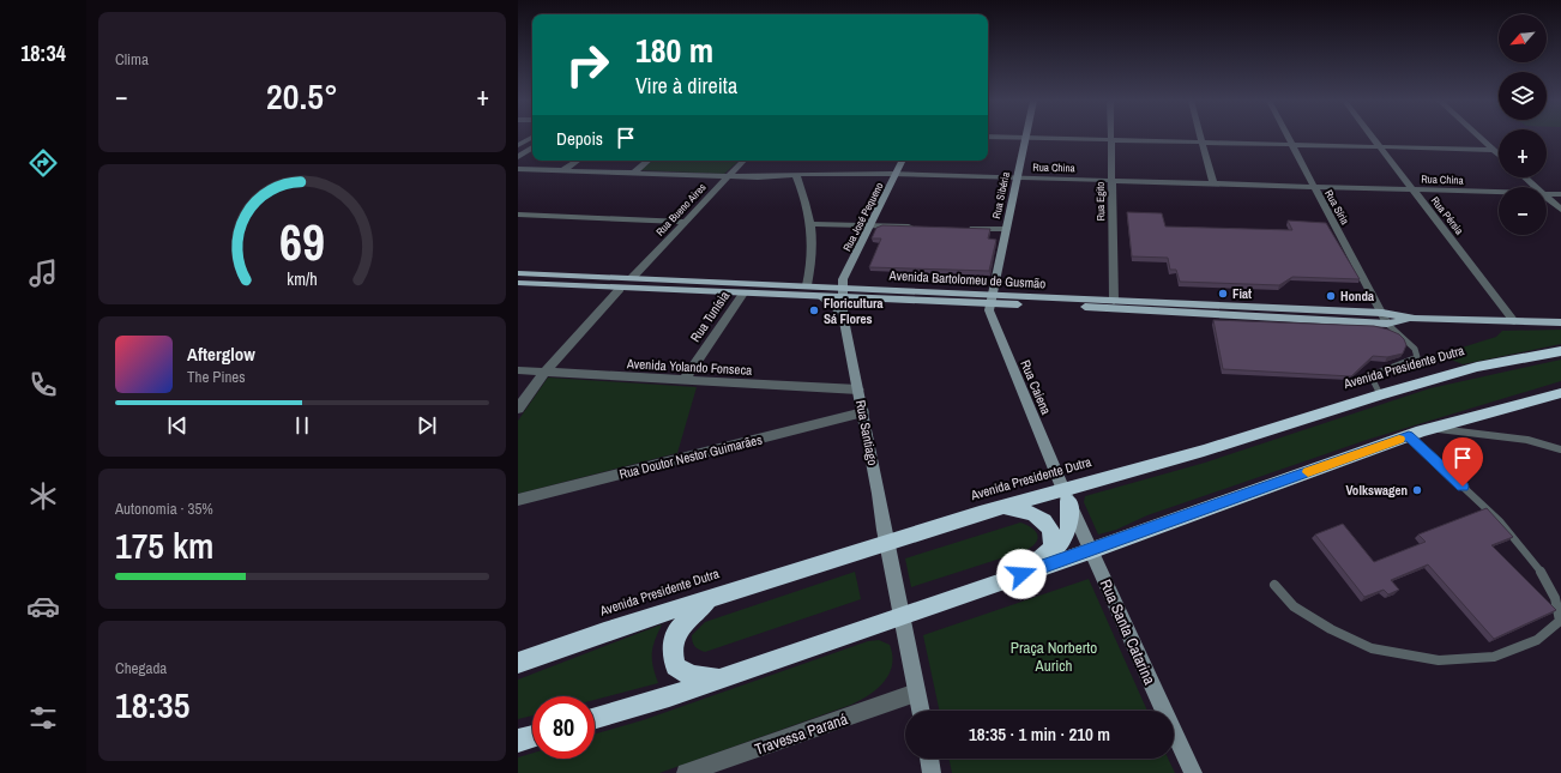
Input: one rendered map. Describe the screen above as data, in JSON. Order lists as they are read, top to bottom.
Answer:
{
  "streets": {
    "highway": ["Avenida Presidente Dutra"],
    "main road": [
      "Rua Sibéria",
      "Rua José Pequeno",
      "Avenida Bartolomeu de Gusmão",
      "Rua Caiena",
      "Rua Santiago",
      "Rua Santa Catarina"
    ],
    "street": [
      "Rua China",
      "Rua Egito",
      "Rua Síria",
      "Rua Bueno Aires",
      "Rua Pérsia",
      "Rua Tunísia",
      "Avenida Yolando Fonseca",
      "Rua Doutor Nestor Guimarães",
      "Travessa Paraná"
    ]
  },
  "crossings": [
    ["Rua China", "Rua Sibéria"],
    ["Rua China", "Rua Egito"],
    ["Rua China", "Rua Síria"],
    ["Rua China", "Rua Bueno Aires"],
    ["Rua China", "Rua Pérsia"],
    ["Rua China", "Rua José Pequeno"],
    ["Rua Sibéria", "Avenida Bartolomeu de Gusmão"],
    ["Rua Sibéria", "Rua Caiena"],
    ["Rua Egito", "Avenida Bartolomeu de Gusmão"],
    ["Rua Síria", "Avenida Bartolomeu de Gusmão"],
    ["Rua Bueno Aires", "Avenida Bartolomeu de Gusmão"],
    ["Rua Pérsia", "Avenida Bartolomeu de Gusmão"],
    ["Rua José Pequeno", "Avenida Bartolomeu de Gusmão"],
    ["Rua José Pequeno", "Rua Santiago"],
    ["Avenida Bartolomeu de Gusmão", "Rua Tunísia"],
    ["Avenida Bartolomeu de Gusmão", "Rua Caiena"],
    ["Avenida Bartolomeu de Gusmão", "Rua Santiago"],
    ["Rua Tunísia", "Avenida Yolando Fonseca"],
    ["Avenida Yolando Fonseca", "Rua Santiago"],
    ["Avenida Presidente Dutra", "Rua Caiena"],
    ["Avenida Presidente Dutra", "Rua Santiago"],
    ["Avenida Presidente Dutra", "Rua Santa Catarina"],
    ["Rua Caiena", "Rua Santa Catarina"],
    ["Rua Santiago", "Rua Doutor Nestor Guimarães"],
    ["Rua Santiago", "Travessa Paraná"]
  ],
  "parks": ["Praça Norberto Aurich"],
  "places": [
    "Fiat",
    "Honda",
    "Floricultura Sá Flores",
    "Volkswagen"
  ],
  "north": "bottom left",
  "page": {
    "tabs": "18:34",
    "tile": [
      "Clima",
      ["Autonomia · 35%", "175 km"],
      ["Chegada", "18:35"]
    ],
    "map_buttons": ["+", "−"],
    "turn": ["180 m", "Vire à direita"],
    "heat": ["−", "20.5°", "+"],
    "then": "Depois",
    "song": ["Afterglow", "The Pines"],
    "limit": "80",
    "trip": "18:35 · 1 min · 210 m",
    "gauge": ["69", "km/h"]
  }
}
